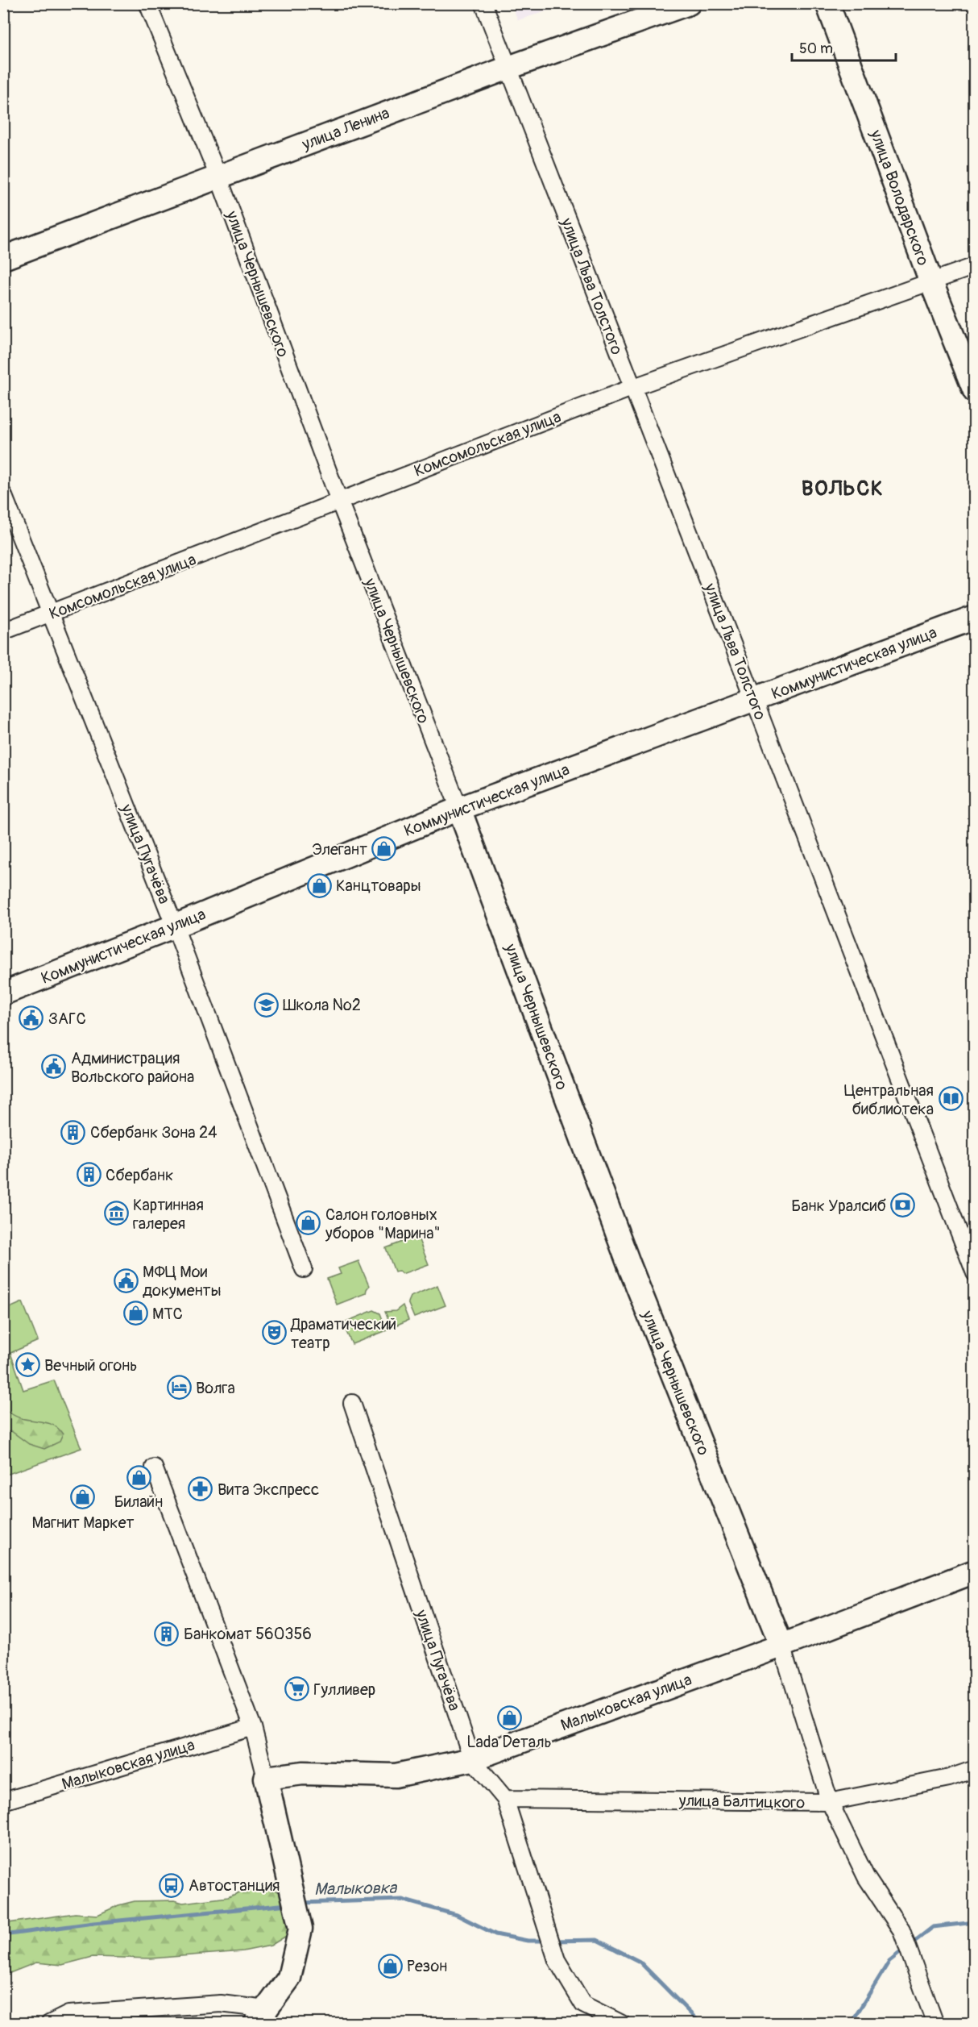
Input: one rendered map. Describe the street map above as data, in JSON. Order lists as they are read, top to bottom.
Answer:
{
  "streets": {
    "street": [
      "улица Ленина",
      "улица Володарского",
      "улица Чернышевского",
      "улица Льва Толстого",
      "Комсомольская улица",
      "Коммунистическая улица",
      "улица Пугачёва",
      "Малыковская улица",
      "улица Балтицкого"
    ]
  },
  "crossings": [
    ["улица Ленина", "улица Чернышевского"],
    ["улица Ленина", "улица Льва Толстого"],
    ["улица Володарского", "Комсомольская улица"],
    ["улица Чернышевского", "Комсомольская улица"],
    ["улица Чернышевского", "Коммунистическая улица"],
    ["улица Чернышевского", "Малыковская улица"],
    ["улица Чернышевского", "улица Балтицкого"],
    ["улица Льва Толстого", "Комсомольская улица"],
    ["улица Льва Толстого", "Коммунистическая улица"],
    ["Комсомольская улица", "улица Пугачёва"],
    ["Коммунистическая улица", "улица Пугачёва"],
    ["улица Пугачёва", "Малыковская улица"],
    ["улица Пугачёва", "улица Балтицкого"]
  ],
  "districts": ["ВОЛЬСК"],
  "water": ["Малыковка"],
  "places": {
    "shop": [
      "Элегант",
      "Канцтовары",
      "Салон головных уборов \"Марина\"",
      "МТС",
      "Билайн",
      "Магнит Маркет",
      "Lada Dеталь",
      "Резон"
    ],
    "school or university": ["Школа №2"],
    "public building": ["ЗАГС", "Администрация Вольского района", "МФЦ Мои документы"],
    "library": ["Центральная библиотека"],
    "building": ["Сбербанк Зона 24", "Сбербанк", "Банкомат 560356"],
    "bank": ["Банк Уралсиб"],
    "museum": ["Картинная галерея"],
    "theatre": ["Драматический театр"],
    "place": ["Вечный огонь"],
    "hotel": ["Волга"],
    "pharmacy": ["Вита Экспресс"],
    "supermarket": ["Гулливер"],
    "bus stop": ["Автостанция"]
  },
  "scale_bar": "50 m"
}
